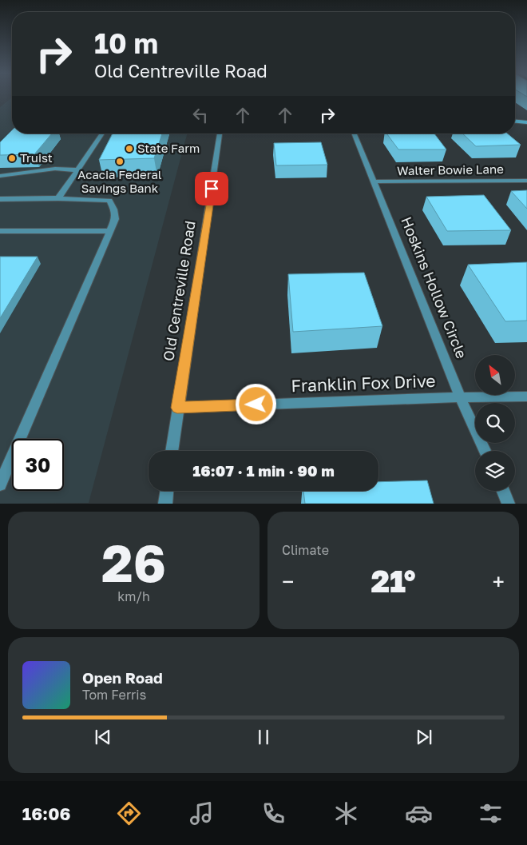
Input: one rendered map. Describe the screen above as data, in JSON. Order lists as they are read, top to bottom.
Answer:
{
  "streets": {
    "street": [
      "Walter Bowie Lane",
      "Hoskins Hollow Circle",
      "Old Centreville Road",
      "Franklin Fox Drive"
    ]
  },
  "crossings": [
    ["Walter Bowie Lane", "Hoskins Hollow Circle"],
    ["Hoskins Hollow Circle", "Franklin Fox Drive"],
    ["Old Centreville Road", "Franklin Fox Drive"]
  ],
  "places": ["State Farm", "Truist", "Acacia Federal Savings Bank"],
  "north": "top left",
  "page": {
    "turn": ["10 m", "Old Centreville Road"],
    "limit": "30",
    "trip": "16:07 · 1 min · 90 m",
    "tile": [
      ["26", "km/h"],
      "Climate"
    ],
    "heat": ["−", "21°", "+"],
    "song": ["Open Road", "Tom Ferris"],
    "tabs": "16:06"
  }
}
